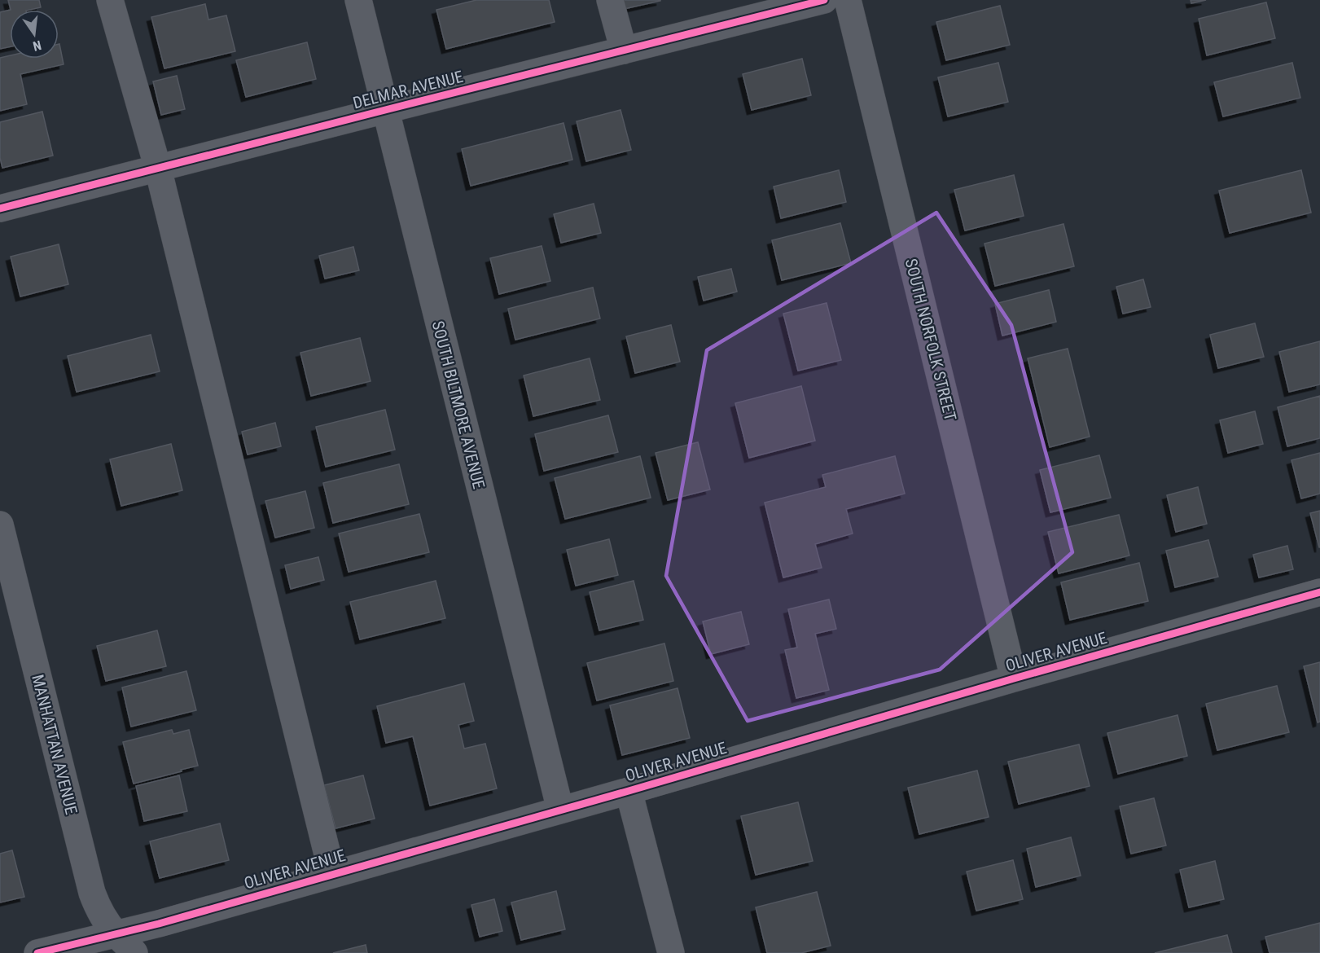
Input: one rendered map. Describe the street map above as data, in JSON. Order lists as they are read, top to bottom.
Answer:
{
  "streets": {
    "street": [
      "DELMAR AVENUE",
      "SOUTH NORFOLK STREET",
      "SOUTH BILTMORE AVENUE",
      "OLIVER AVENUE",
      "MANHATTAN AVENUE"
    ]
  },
  "crossings": [
    ["DELMAR AVENUE", "SOUTH BILTMORE AVENUE"],
    ["SOUTH NORFOLK STREET", "OLIVER AVENUE"],
    ["SOUTH BILTMORE AVENUE", "OLIVER AVENUE"],
    ["OLIVER AVENUE", "MANHATTAN AVENUE"]
  ],
  "north": "bottom"
}
